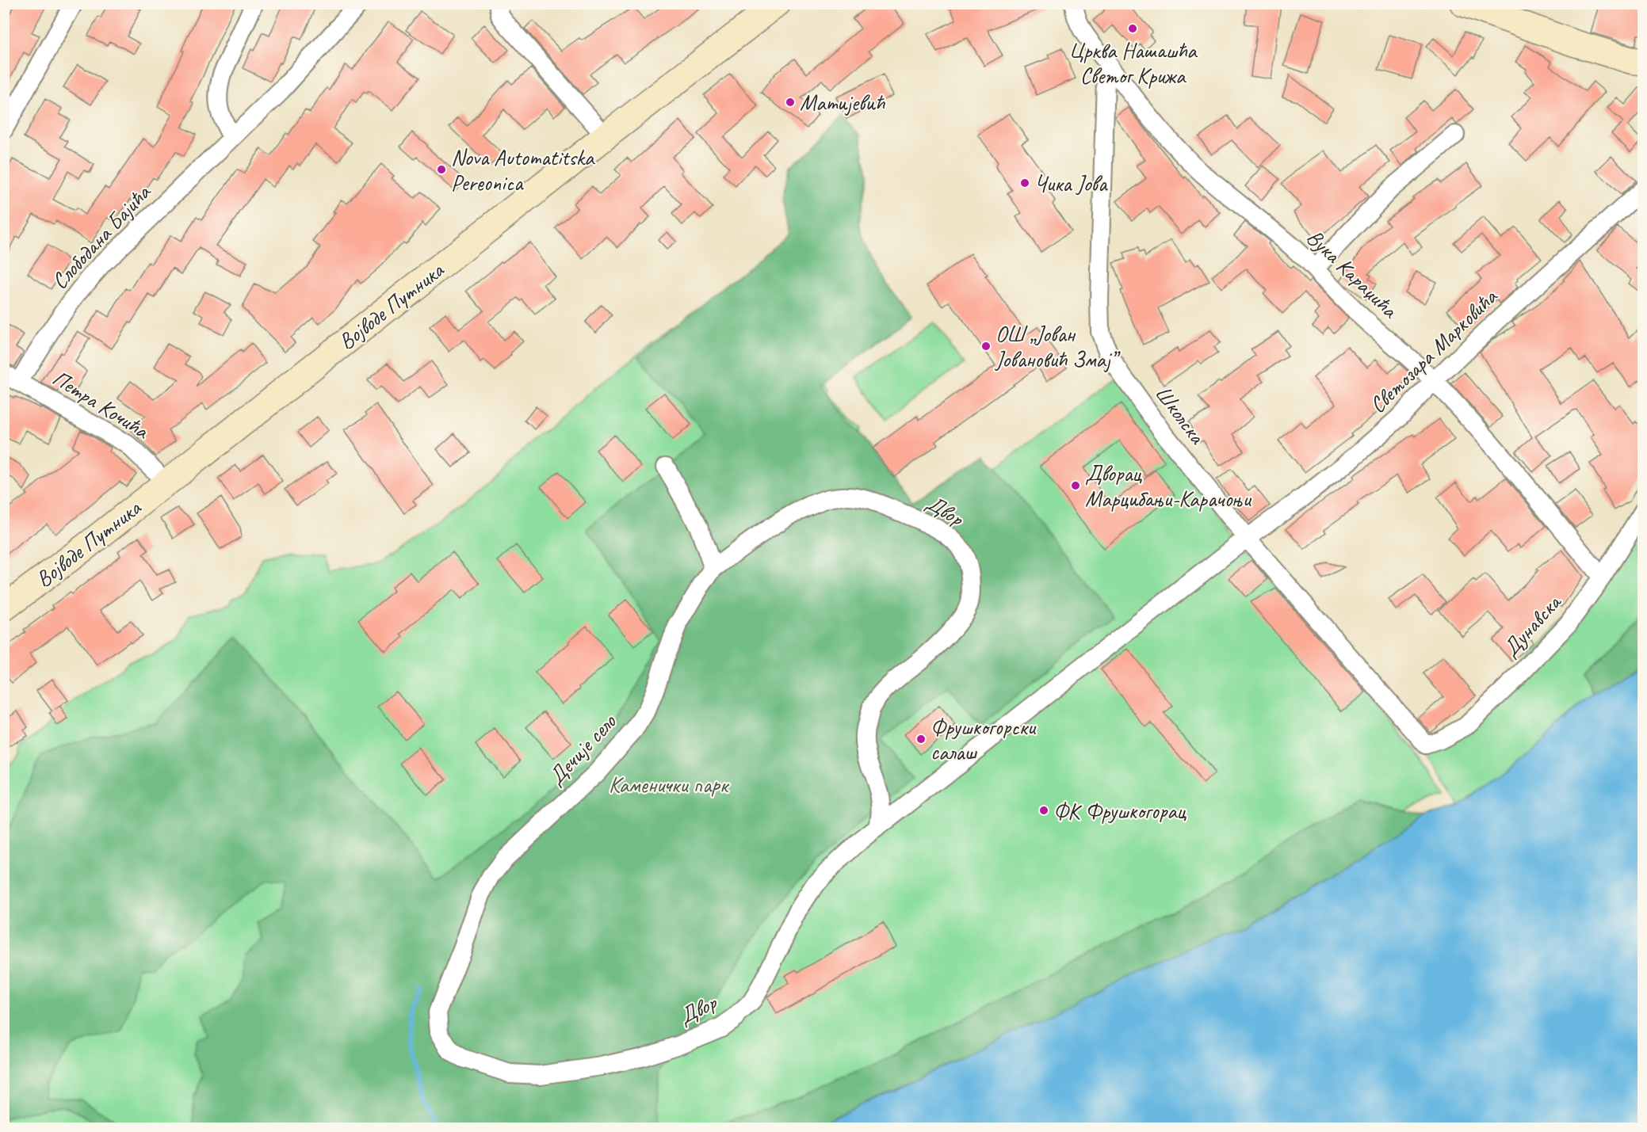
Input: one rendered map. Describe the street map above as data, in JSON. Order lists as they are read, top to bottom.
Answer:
{
  "streets": {
    "main road": ["Војводе Путника"],
    "street": [
      "Слободана Бајића",
      "Вука Караџића",
      "Светозара Марковића",
      "Петра Кочића",
      "Школска",
      "Двор",
      "Дунавска",
      "Дечије село"
    ]
  },
  "crossings": [
    ["Слободана Бајића", "Петра Кочића"],
    ["Вука Караџића", "Светозара Марковића"],
    ["Вука Караџића", "Школска"],
    ["Вука Караџића", "Дунавска"],
    ["Војводе Путника", "Петра Кочића"],
    ["Светозара Марковића", "Школска"],
    ["Светозара Марковића", "Двор"],
    ["Школска", "Двор"],
    ["Школска", "Дунавска"],
    ["Двор", "Дечије село"]
  ],
  "parks": ["Каменички парк"],
  "places": [
    "Црква Нашашћа Светог Крижа",
    "Матијевић",
    "Nova Automatitska Pereonica",
    "Чика Јова",
    "ОШ „Јован Јовановић Змај”",
    "Дворац Марцибањи-Карачоњи",
    "Фрушкогорски салаш",
    "ФК Фрушкогорац"
  ]
}
